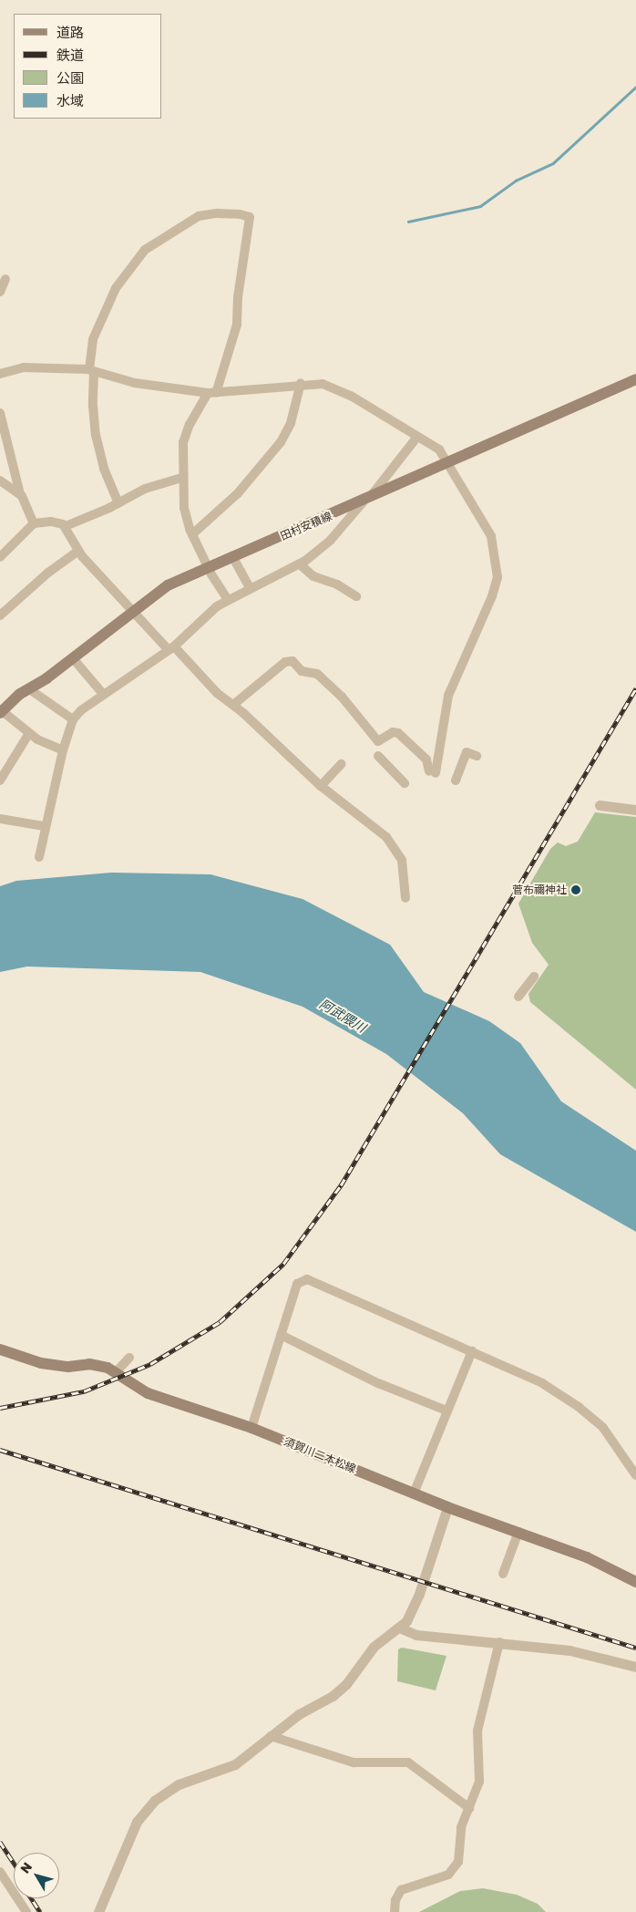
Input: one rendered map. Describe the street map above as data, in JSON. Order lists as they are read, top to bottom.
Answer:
{
  "streets": {
    "main road": ["田村安積線", "須賀川二本松線"]
  },
  "water": ["阿武隈川"],
  "places": ["菅布禰神社"],
  "legend": [
    "道路",
    "鉄道",
    "公園",
    "水域"
  ],
  "north": "top left"
}
